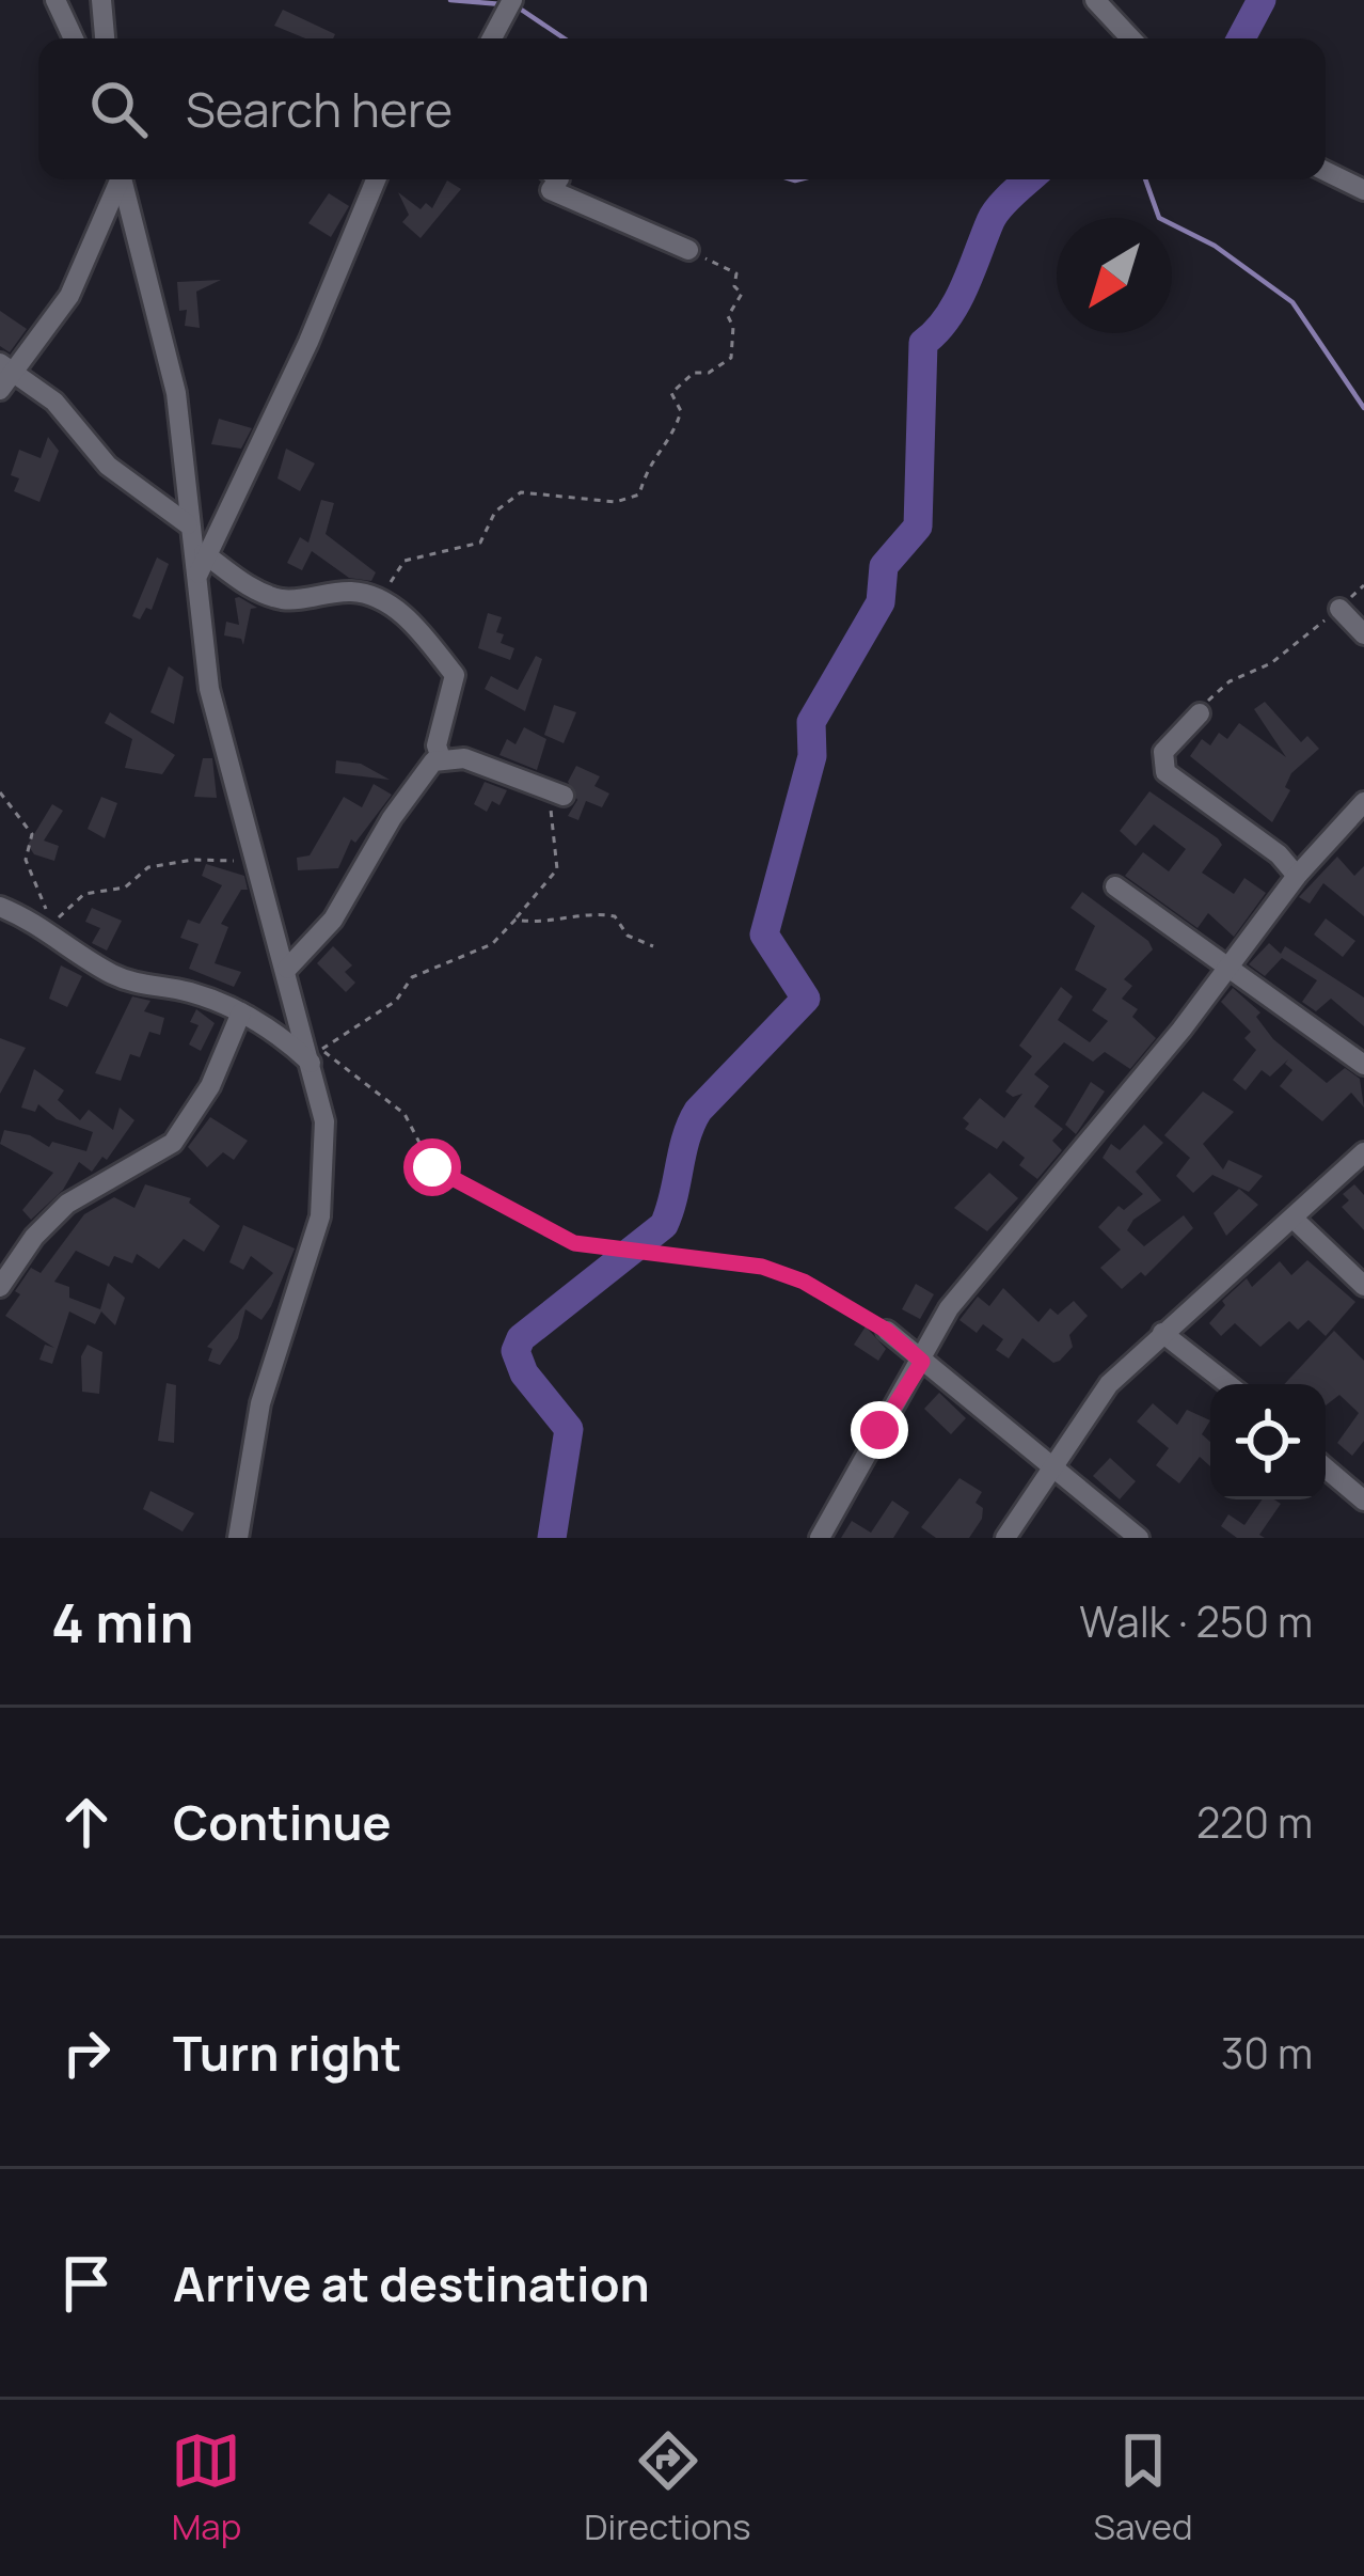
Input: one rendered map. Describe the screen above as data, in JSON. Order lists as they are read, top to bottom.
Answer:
{
  "north": "bottom left",
  "page": {
    "search": "Search here",
    "heading": ["4 min", "Walk · 250 m"],
    "list": [
      ["Continue", "220 m"],
      ["Turn right", "30 m"],
      "Arrive at destination"
    ],
    "nav": ["Map", "Directions", "Saved"]
  }
}
